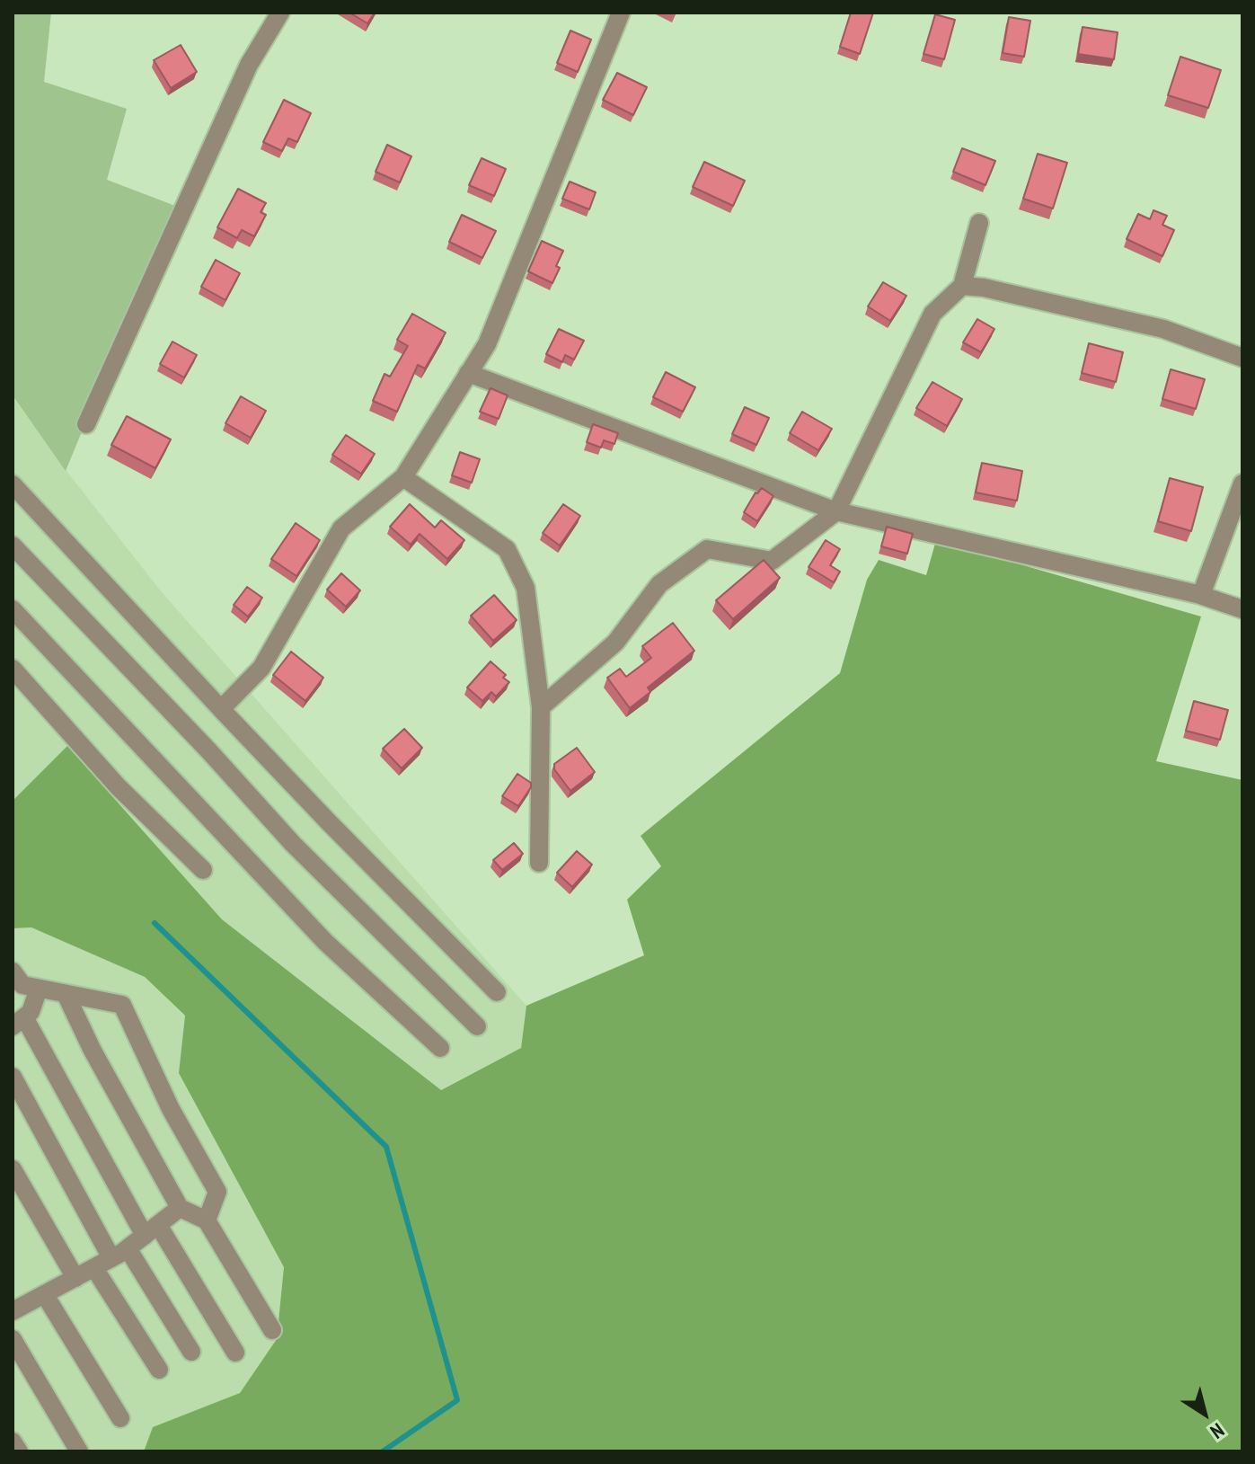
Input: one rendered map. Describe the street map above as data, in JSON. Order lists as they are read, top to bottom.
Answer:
{
  "north": "bottom right"
}
